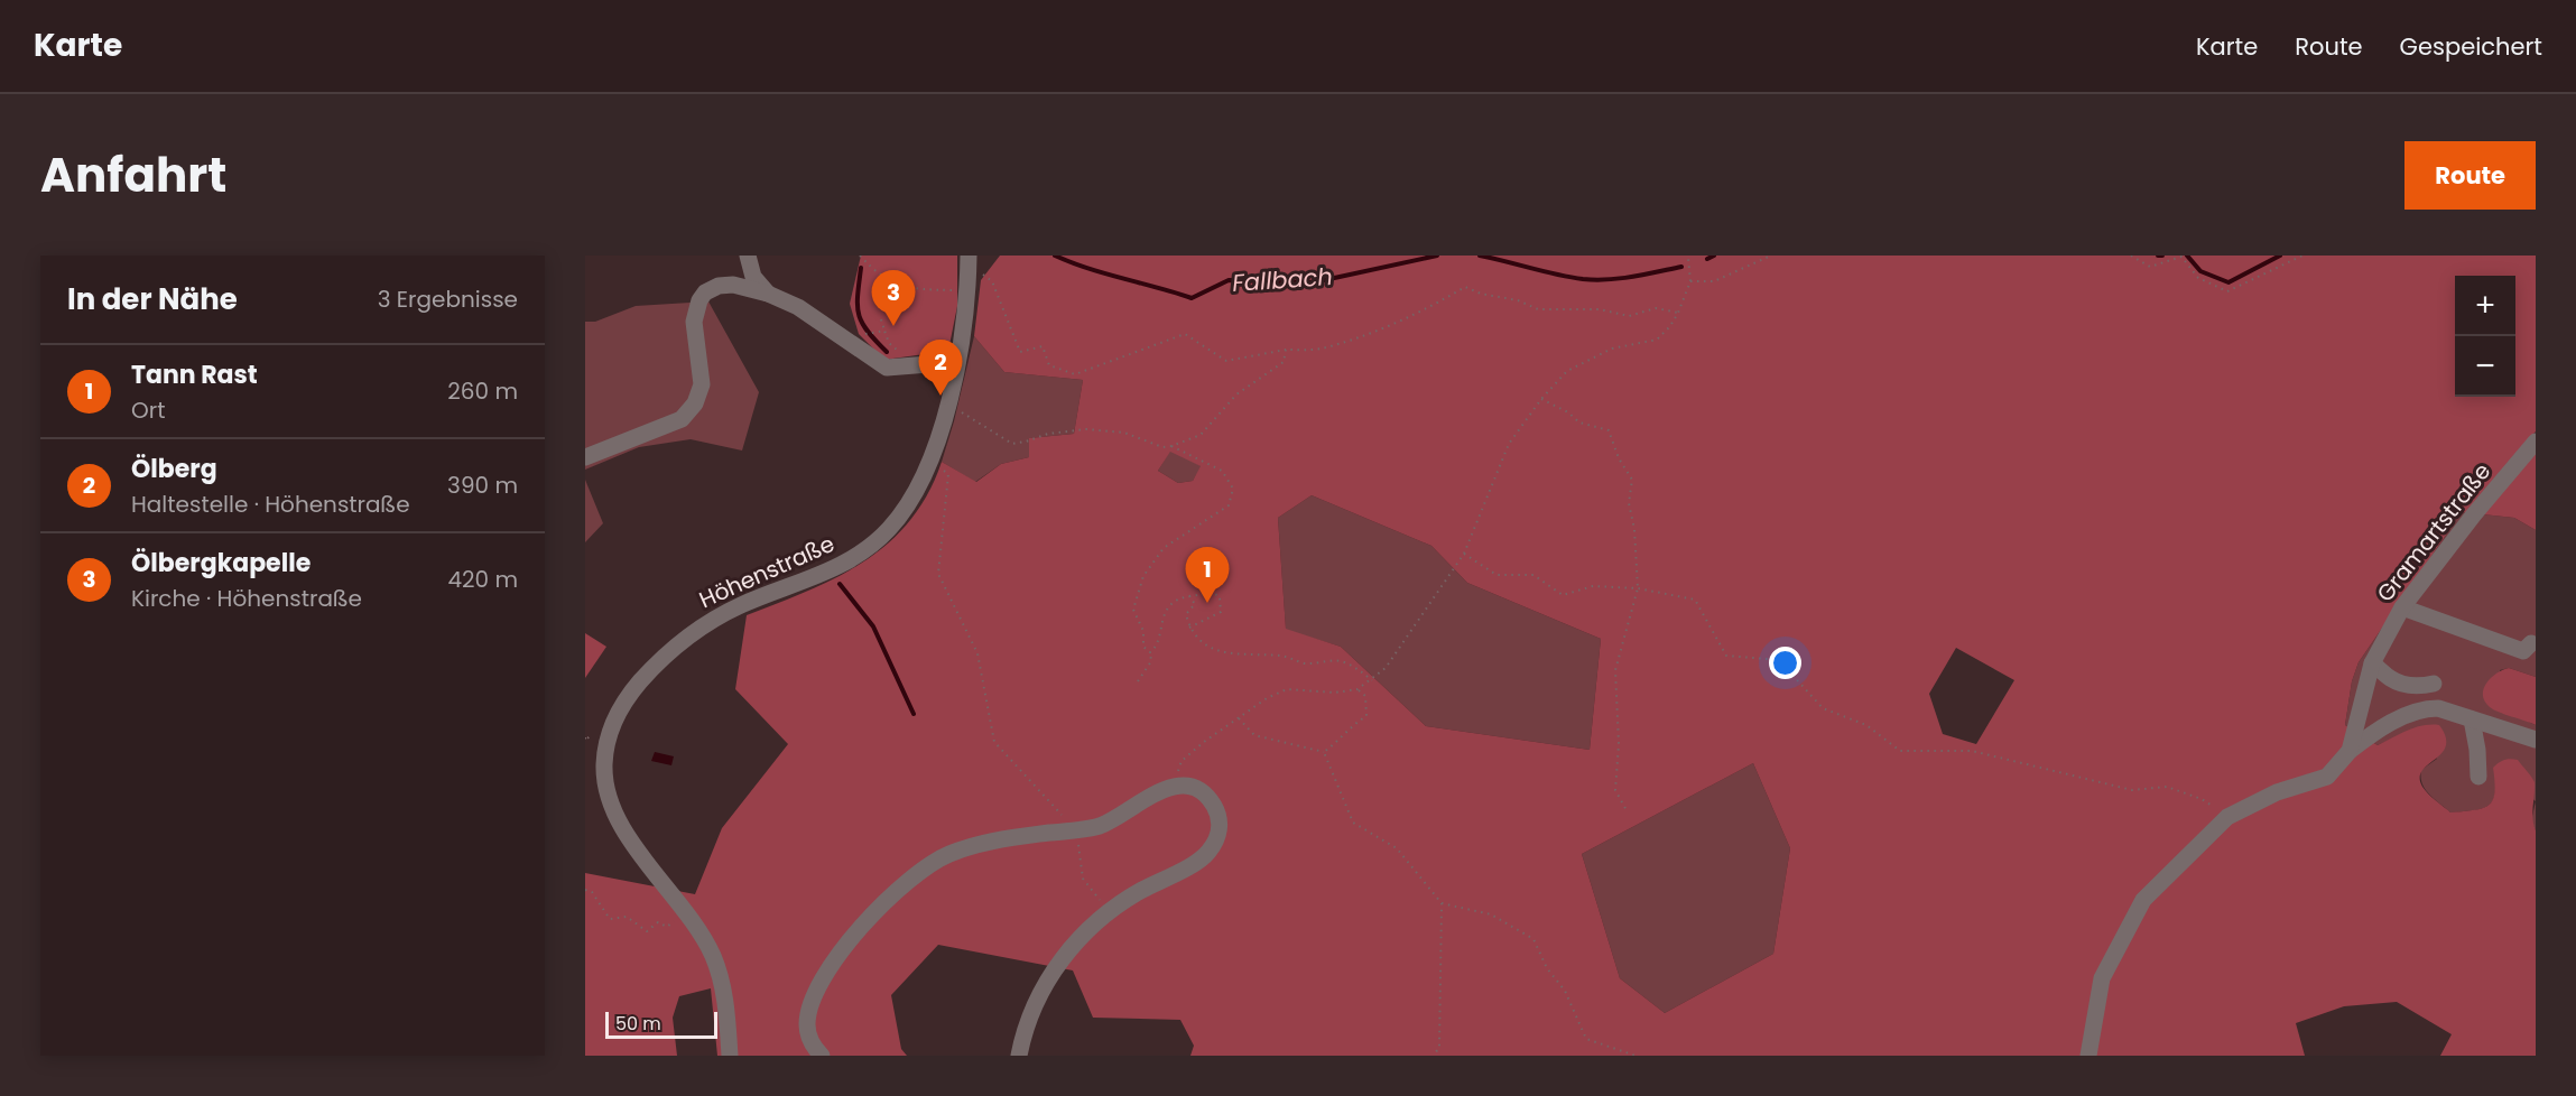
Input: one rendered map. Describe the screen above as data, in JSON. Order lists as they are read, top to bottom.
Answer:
{
  "streets": {
    "street": ["Gramartstraße", "Höhenstraße"]
  },
  "water": ["Fallbach"],
  "scale_bar": "50 m",
  "page": {
    "header": "Karte",
    "nav": ["Karte", "Route", "Gespeichert"],
    "title": "Anfahrt",
    "buttons": "Route",
    "heading": ["In der Nähe", "3 Ergebnisse"],
    "pins": ["3", "2", "1"],
    "map_buttons": ["+", "−"],
    "list": [
      {
        "mark": "1",
        "name": "Tann Rast",
        "note": "Ort",
        "value": "260 m"
      },
      {
        "mark": "2",
        "name": "Ölberg",
        "note": "Haltestelle · Höhenstraße",
        "value": "390 m"
      },
      {
        "mark": "3",
        "name": "Ölbergkapelle",
        "note": "Kirche · Höhenstraße",
        "value": "420 m"
      }
    ],
    "scale": "50 m"
  }
}
